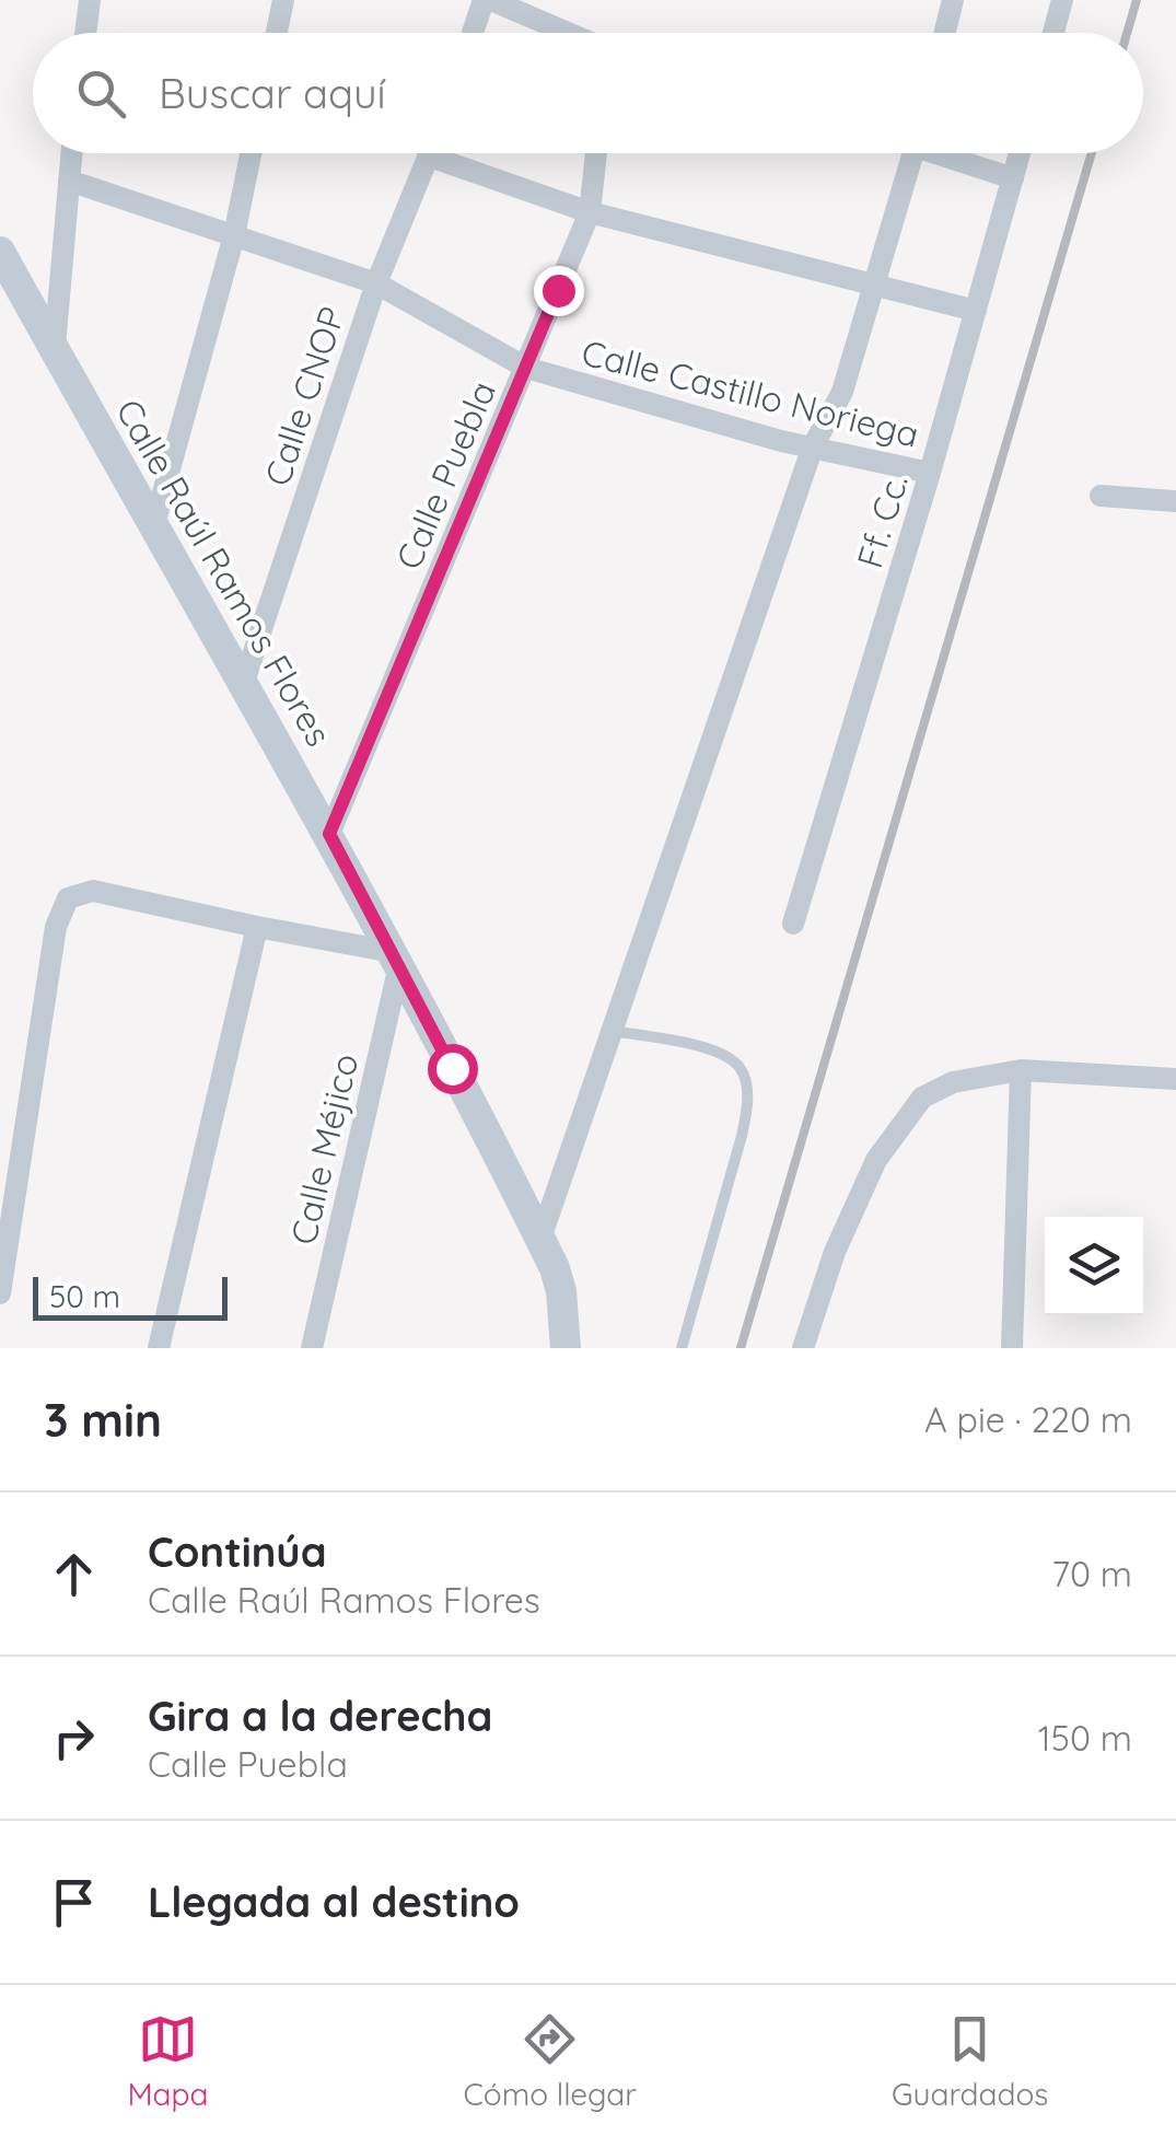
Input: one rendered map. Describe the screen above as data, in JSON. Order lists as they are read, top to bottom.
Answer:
{
  "streets": {
    "street": [
      "Calle Castillo Noriega",
      "Calle CNOP",
      "Calle Puebla",
      "Ff. Cc.",
      "Calle Raúl Ramos Flores",
      "Calle Méjico"
    ]
  },
  "crossings": [
    ["Calle Castillo Noriega", "Calle CNOP"],
    ["Calle Castillo Noriega", "Calle Puebla"],
    ["Calle Castillo Noriega", "Ff. Cc."],
    ["Calle CNOP", "Calle Raúl Ramos Flores"],
    ["Calle Puebla", "Calle Raúl Ramos Flores"],
    ["Calle Raúl Ramos Flores", "Calle Méjico"]
  ],
  "scale_bar": "50 m",
  "page": {
    "search": "Buscar aquí",
    "scale": "50 m",
    "heading": ["3 min", "A pie · 220 m"],
    "list": [
      ["Continúa", "Calle Raúl Ramos Flores", "70 m"],
      ["Gira a la derecha", "Calle Puebla", "150 m"],
      "Llegada al destino"
    ],
    "nav": ["Mapa", "Cómo llegar", "Guardados"]
  }
}
